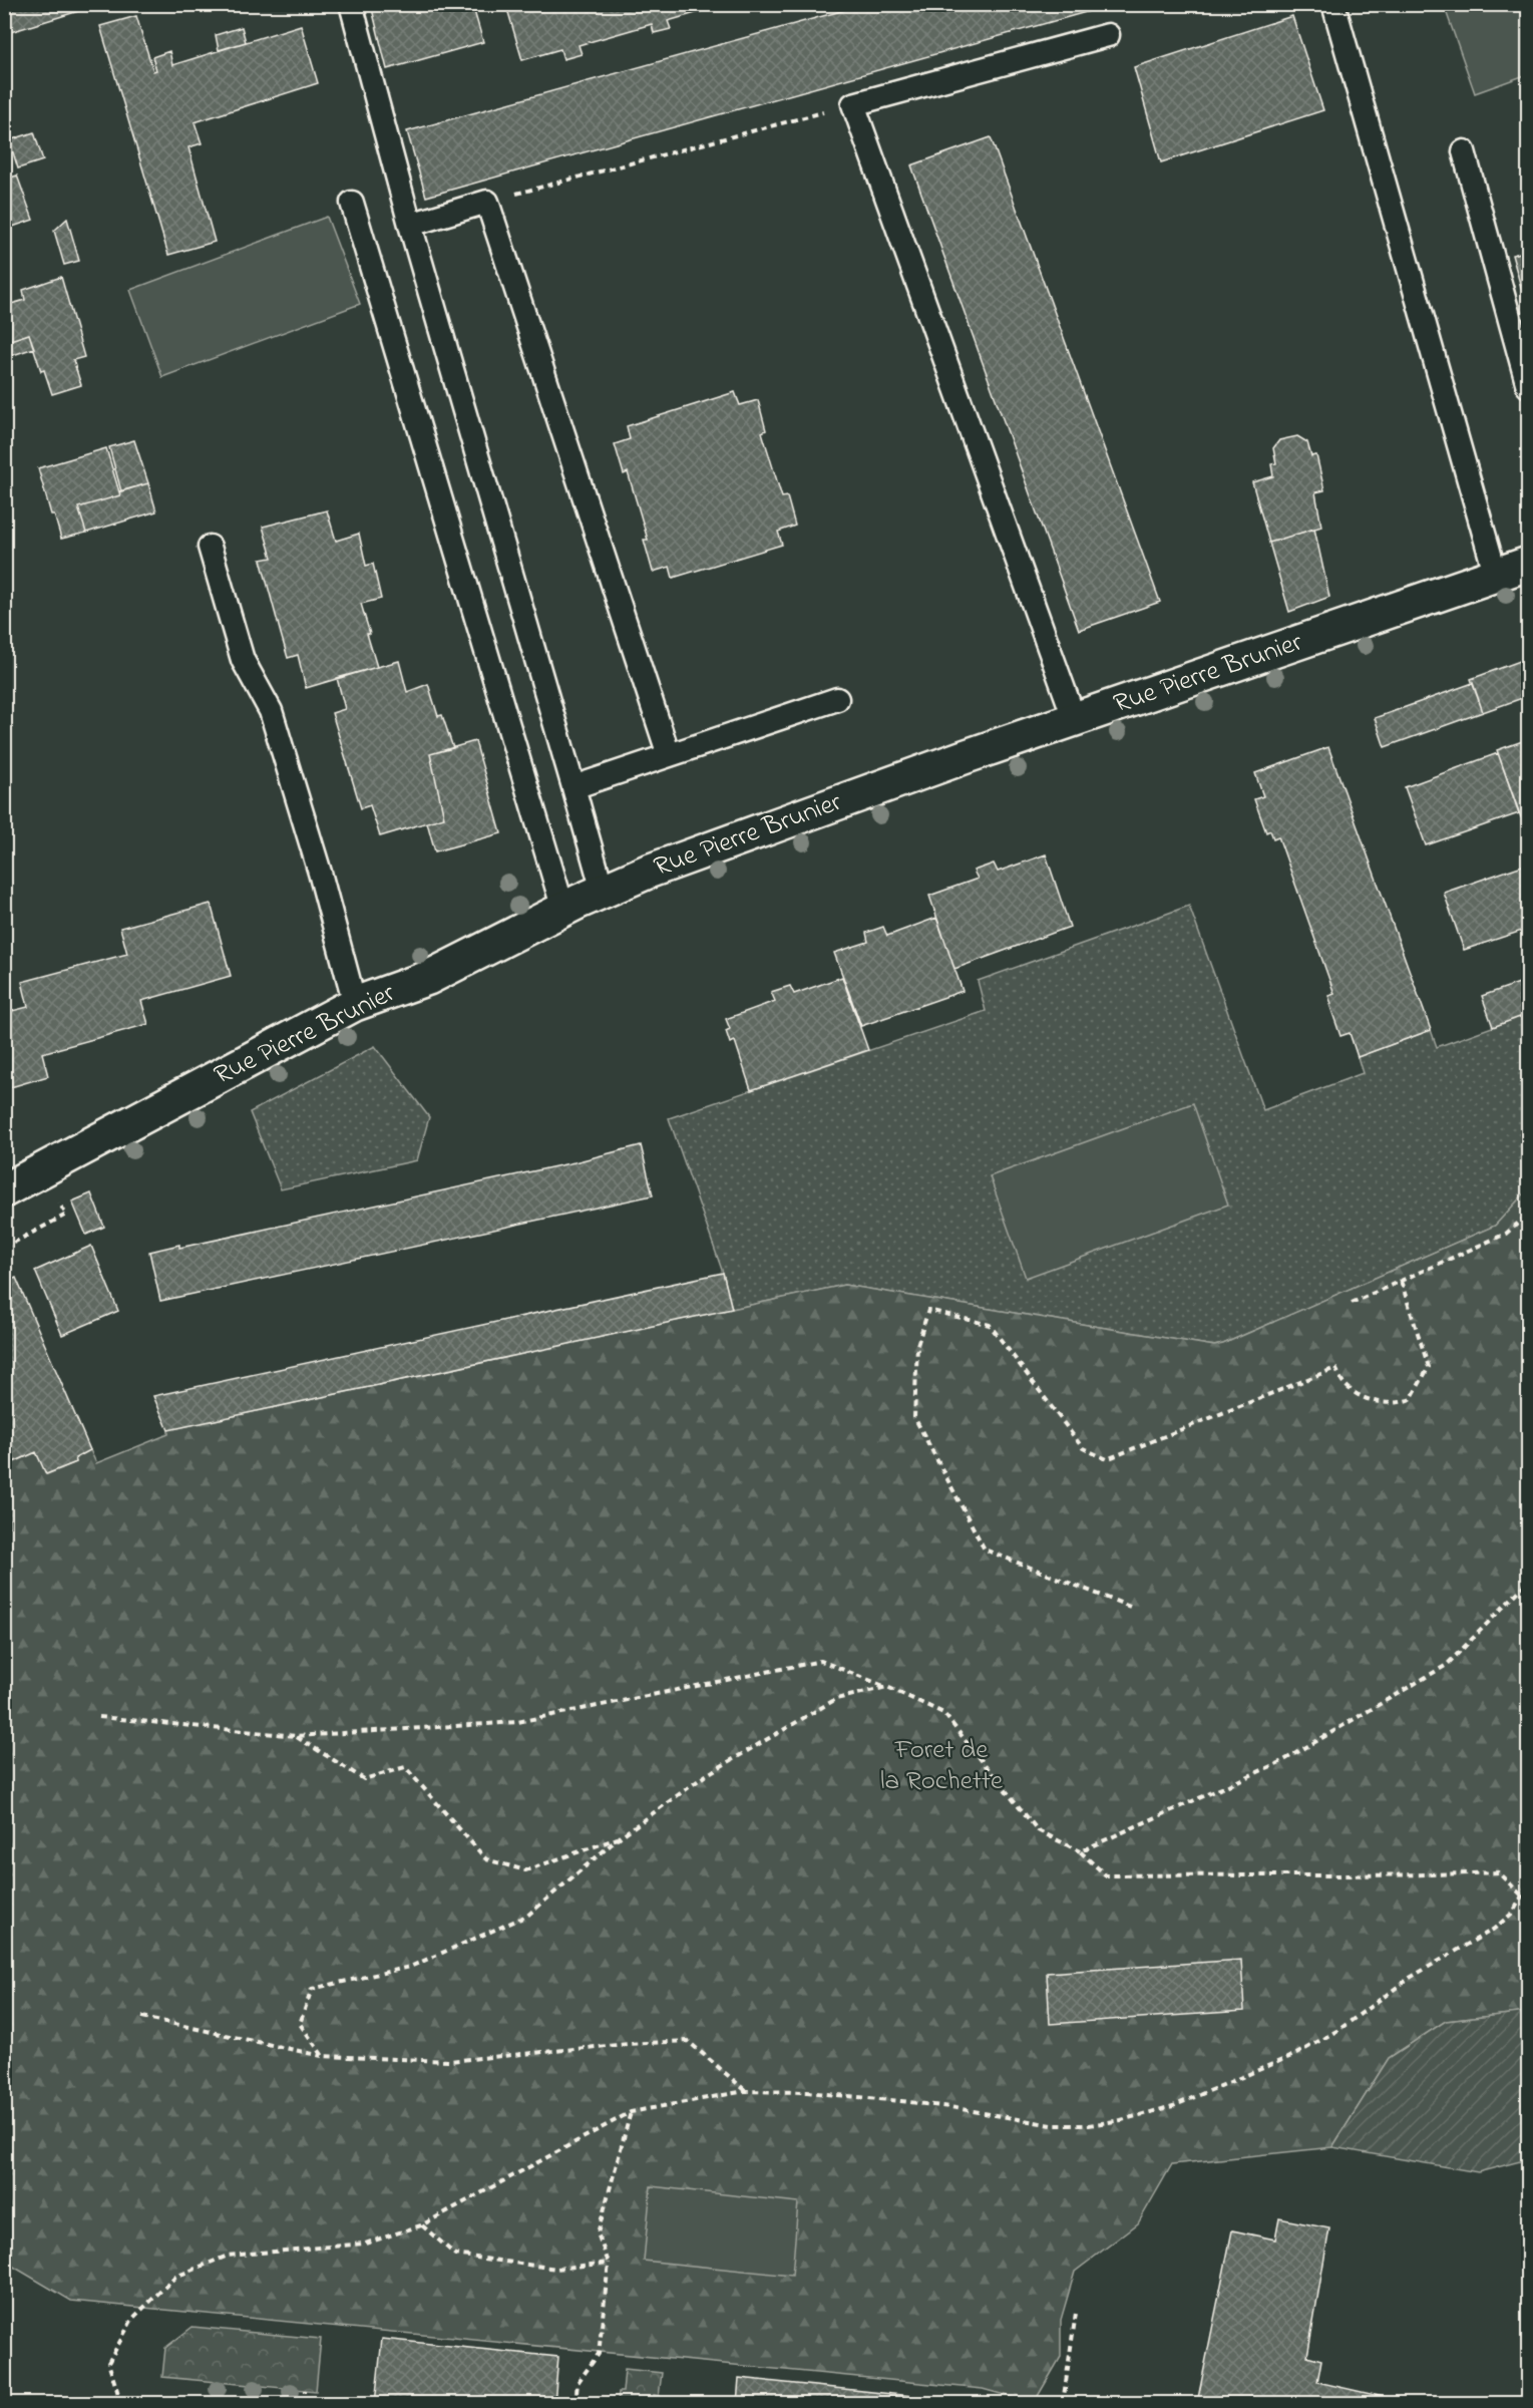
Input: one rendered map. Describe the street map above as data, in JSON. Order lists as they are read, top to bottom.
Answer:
{
  "streets": {
    "street": ["Rue Pierre Brunier"]
  },
  "parks": ["Foret de la Rochette"]
}
